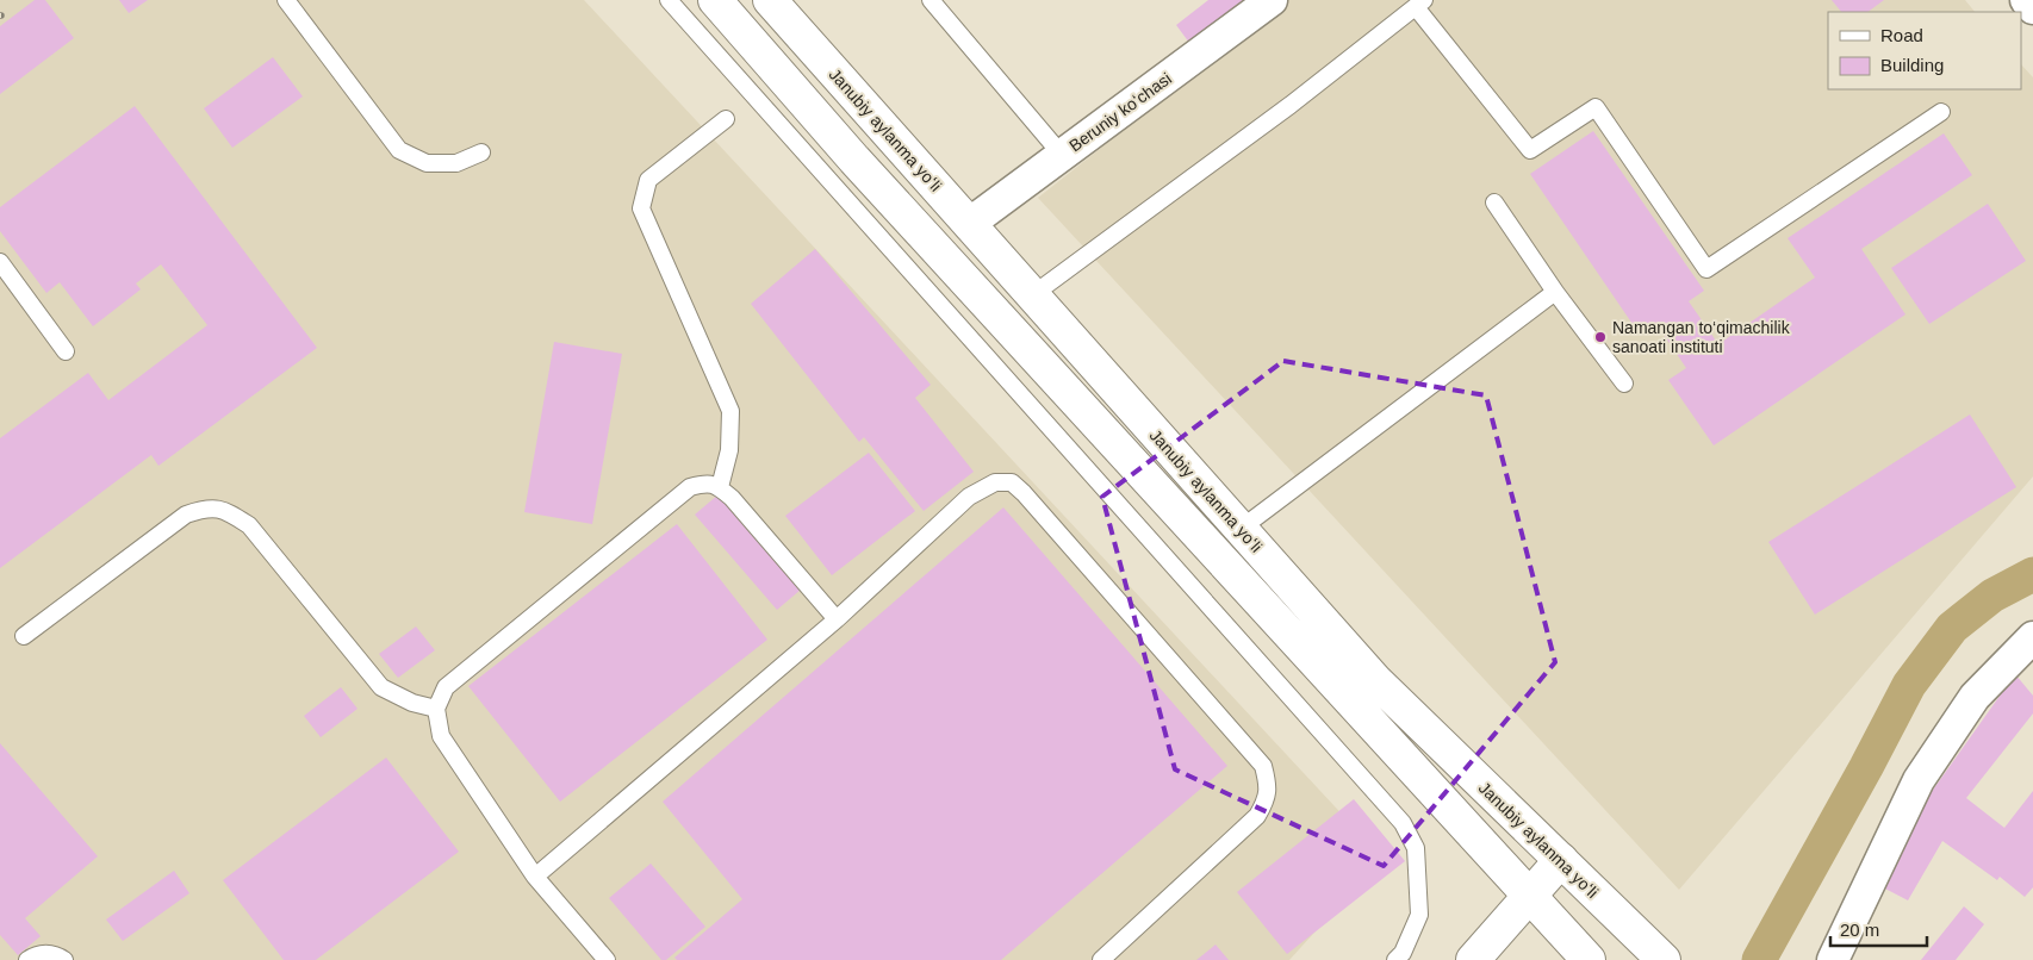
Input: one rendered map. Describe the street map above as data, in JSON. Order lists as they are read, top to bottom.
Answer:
{
  "streets": {
    "main road": ["Janubiy aylanma yoʻli"],
    "street": ["Beruniy koʻchasi"]
  },
  "crossings": [
    ["Beruniy koʻchasi", "Janubiy aylanma yoʻli"]
  ],
  "places": ["Namangan to‘qimachilik sanoati instituti"],
  "legend": ["Road", "Building"],
  "scale_bar": "20 m"
}
